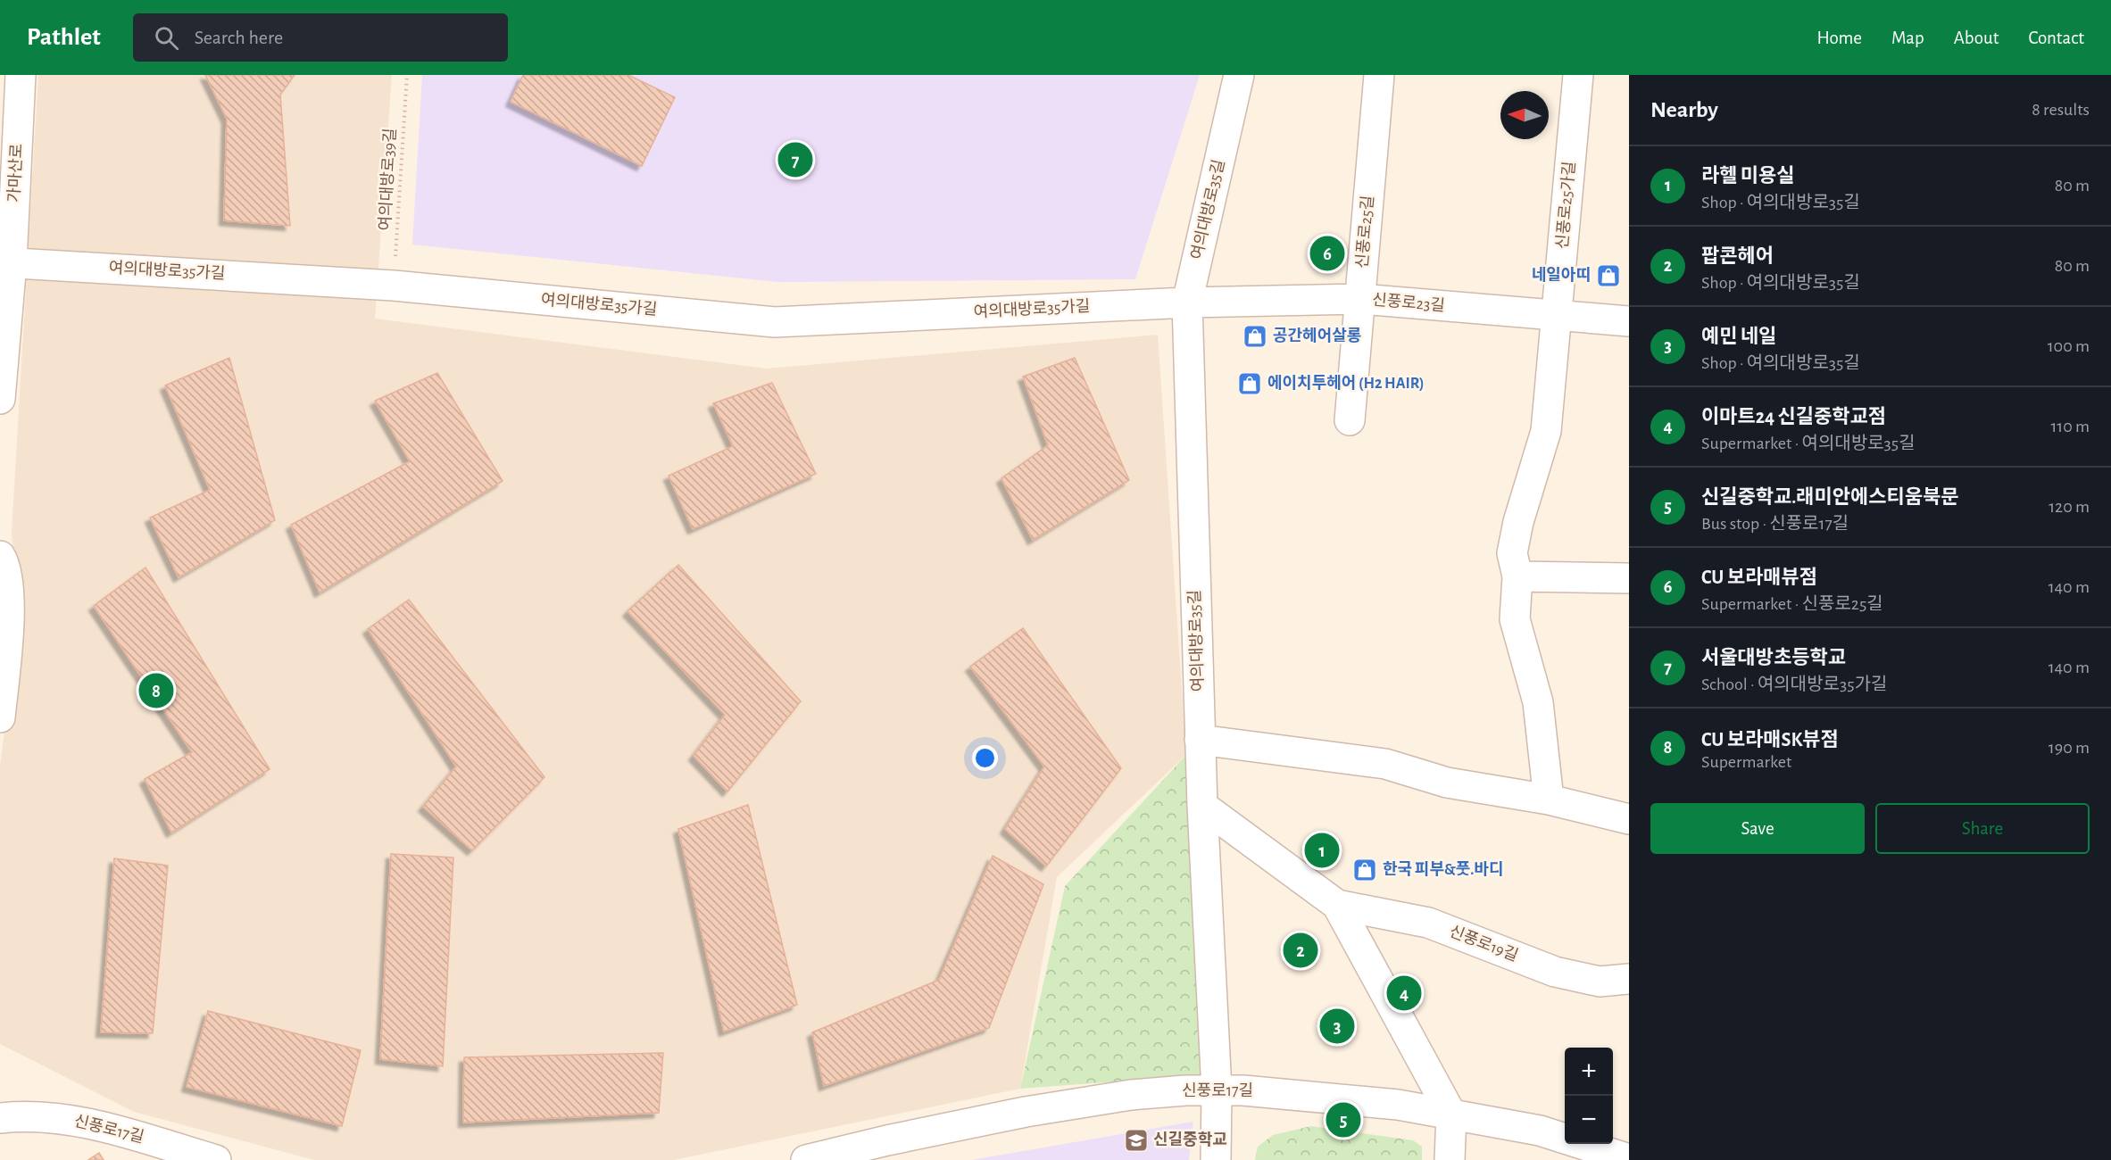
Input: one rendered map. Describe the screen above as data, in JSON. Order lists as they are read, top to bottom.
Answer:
{
  "streets": {
    "street": [
      "가마산로",
      "신풍로25가길",
      "여의대방로35길",
      "신풍로25길",
      "여의대방로35가길",
      "신풍로23길",
      "신풍로19길",
      "신풍로17길"
    ],
    "path": ["여의대방로39길"]
  },
  "crossings": [
    ["가마산로", "여의대방로35가길"],
    ["여의대방로39길", "여의대방로35가길"],
    ["신풍로25가길", "신풍로23길"],
    ["여의대방로35길", "여의대방로35가길"],
    ["여의대방로35길", "신풍로23길"],
    ["여의대방로35길", "신풍로17길"],
    ["신풍로25길", "신풍로23길"],
    ["여의대방로35가길", "신풍로23길"]
  ],
  "places": {
    "shop": [
      "네일아띠",
      "공간헤어살롱",
      "에이치투헤어 (H2 HAIR)",
      "한국 피부&풋.바디"
    ],
    "school or university": ["신길중학교"]
  },
  "north": "left",
  "page": {
    "header": "Pathlet",
    "search": "Search here",
    "nav": [
      "Home",
      "Map",
      "About",
      "Contact"
    ],
    "heading": ["Nearby", "8 results"],
    "pins": [
      "7",
      "6",
      "8",
      "1",
      "2",
      "4",
      "3",
      "5"
    ],
    "list": [
      {
        "mark": "1",
        "name": "라헬 미용실",
        "note": "Shop · 여의대방로35길",
        "value": "80 m"
      },
      {
        "mark": "2",
        "name": "팝콘헤어",
        "note": "Shop · 여의대방로35길",
        "value": "80 m"
      },
      {
        "mark": "3",
        "name": "예민 네일",
        "note": "Shop · 여의대방로35길",
        "value": "100 m"
      },
      {
        "mark": "4",
        "name": "이마트24 신길중학교점",
        "note": "Supermarket · 여의대방로35길",
        "value": "110 m"
      },
      {
        "mark": "5",
        "name": "신길중학교.래미안에스티움북문",
        "note": "Bus stop · 신풍로17길",
        "value": "120 m"
      },
      {
        "mark": "6",
        "name": "CU 보라매뷰점",
        "note": "Supermarket · 신풍로25길",
        "value": "140 m"
      },
      {
        "mark": "7",
        "name": "서울대방초등학교",
        "note": "School · 여의대방로35가길",
        "value": "140 m"
      },
      {
        "mark": "8",
        "name": "CU 보라매SK뷰점",
        "note": "Supermarket",
        "value": "190 m"
      }
    ],
    "buttons": ["Save", "Share"],
    "map_buttons": ["+", "−"]
  }
}
